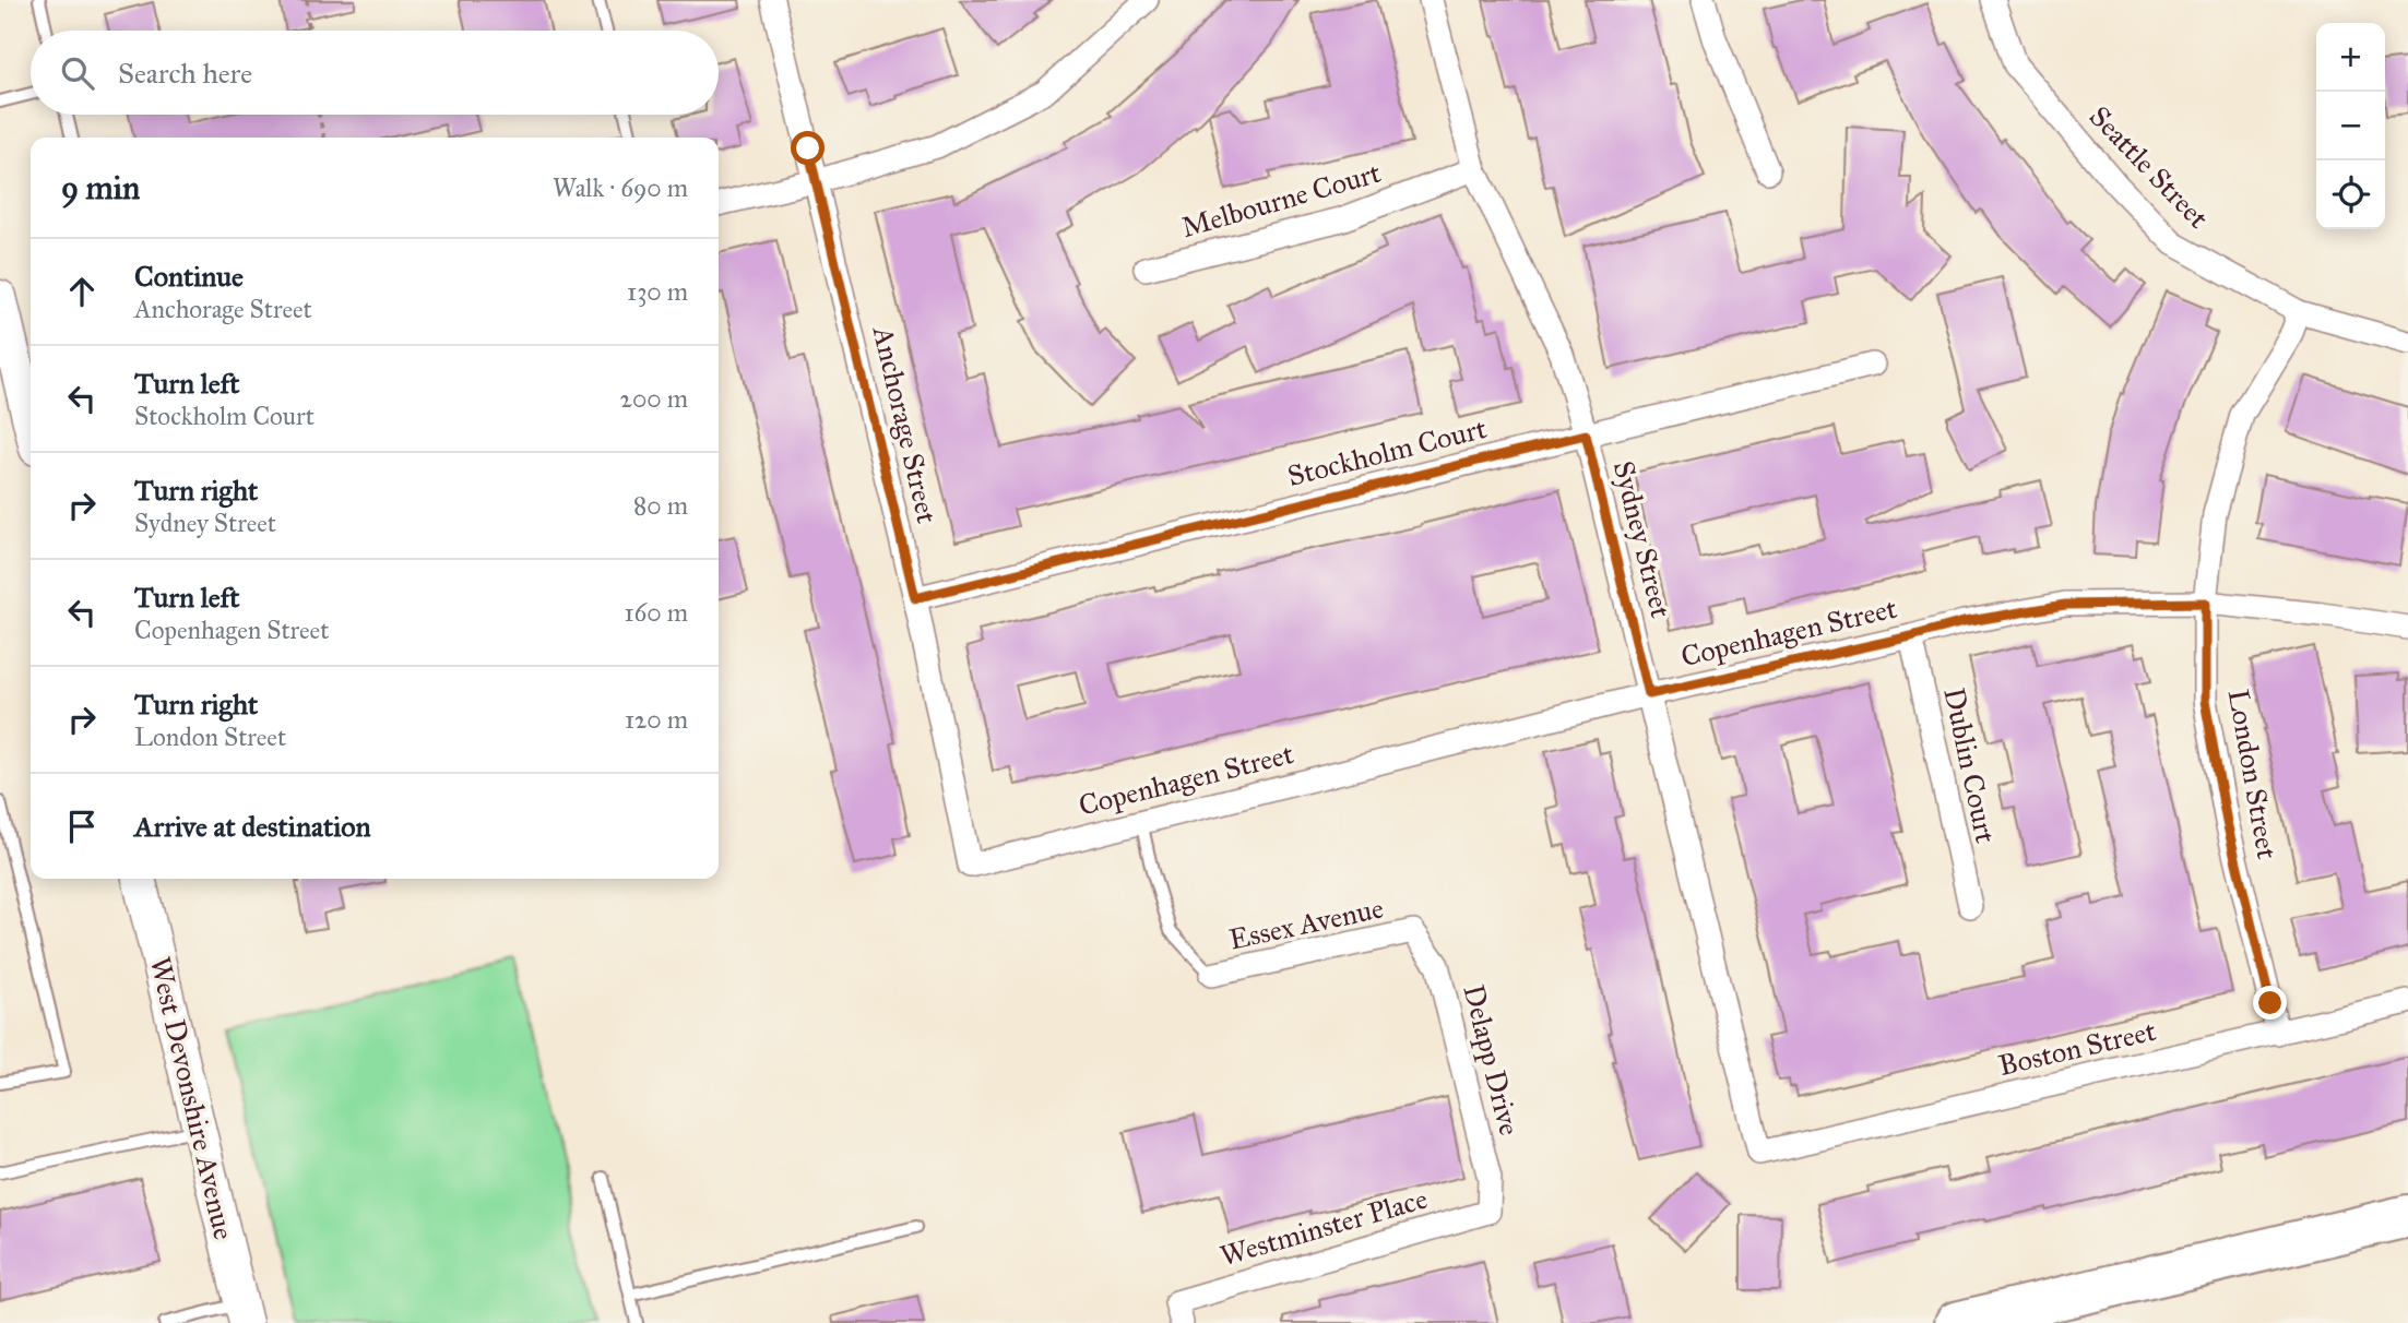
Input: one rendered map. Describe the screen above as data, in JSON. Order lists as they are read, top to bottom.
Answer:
{
  "streets": {
    "main road": ["West Devonshire Avenue"],
    "street": [
      "Seattle Street",
      "Melbourne Court",
      "Anchorage Street",
      "Stockholm Court",
      "Sydney Street",
      "Copenhagen Street",
      "Dublin Court",
      "London Street",
      "Essex Avenue",
      "Boston Street",
      "Delapp Drive",
      "Westminster Place"
    ]
  },
  "crossings": [
    ["Seattle Street", "London Street"],
    ["Melbourne Court", "Sydney Street"],
    ["Anchorage Street", "Stockholm Court"],
    ["Anchorage Street", "Copenhagen Street"],
    ["Stockholm Court", "Sydney Street"],
    ["Sydney Street", "Copenhagen Street"],
    ["Sydney Street", "Boston Street"],
    ["Copenhagen Street", "Dublin Court"],
    ["Copenhagen Street", "London Street"],
    ["London Street", "Boston Street"],
    ["Essex Avenue", "Delapp Drive"],
    ["Delapp Drive", "Westminster Place"]
  ],
  "page": {
    "map_buttons": ["+", "−"],
    "search": "Search here",
    "heading": ["9 min", "Walk · 690 m"],
    "list": [
      ["Continue", "Anchorage Street", "130 m"],
      ["Turn left", "Stockholm Court", "200 m"],
      ["Turn right", "Sydney Street", "80 m"],
      ["Turn left", "Copenhagen Street", "160 m"],
      ["Turn right", "London Street", "120 m"],
      "Arrive at destination"
    ]
  }
}
